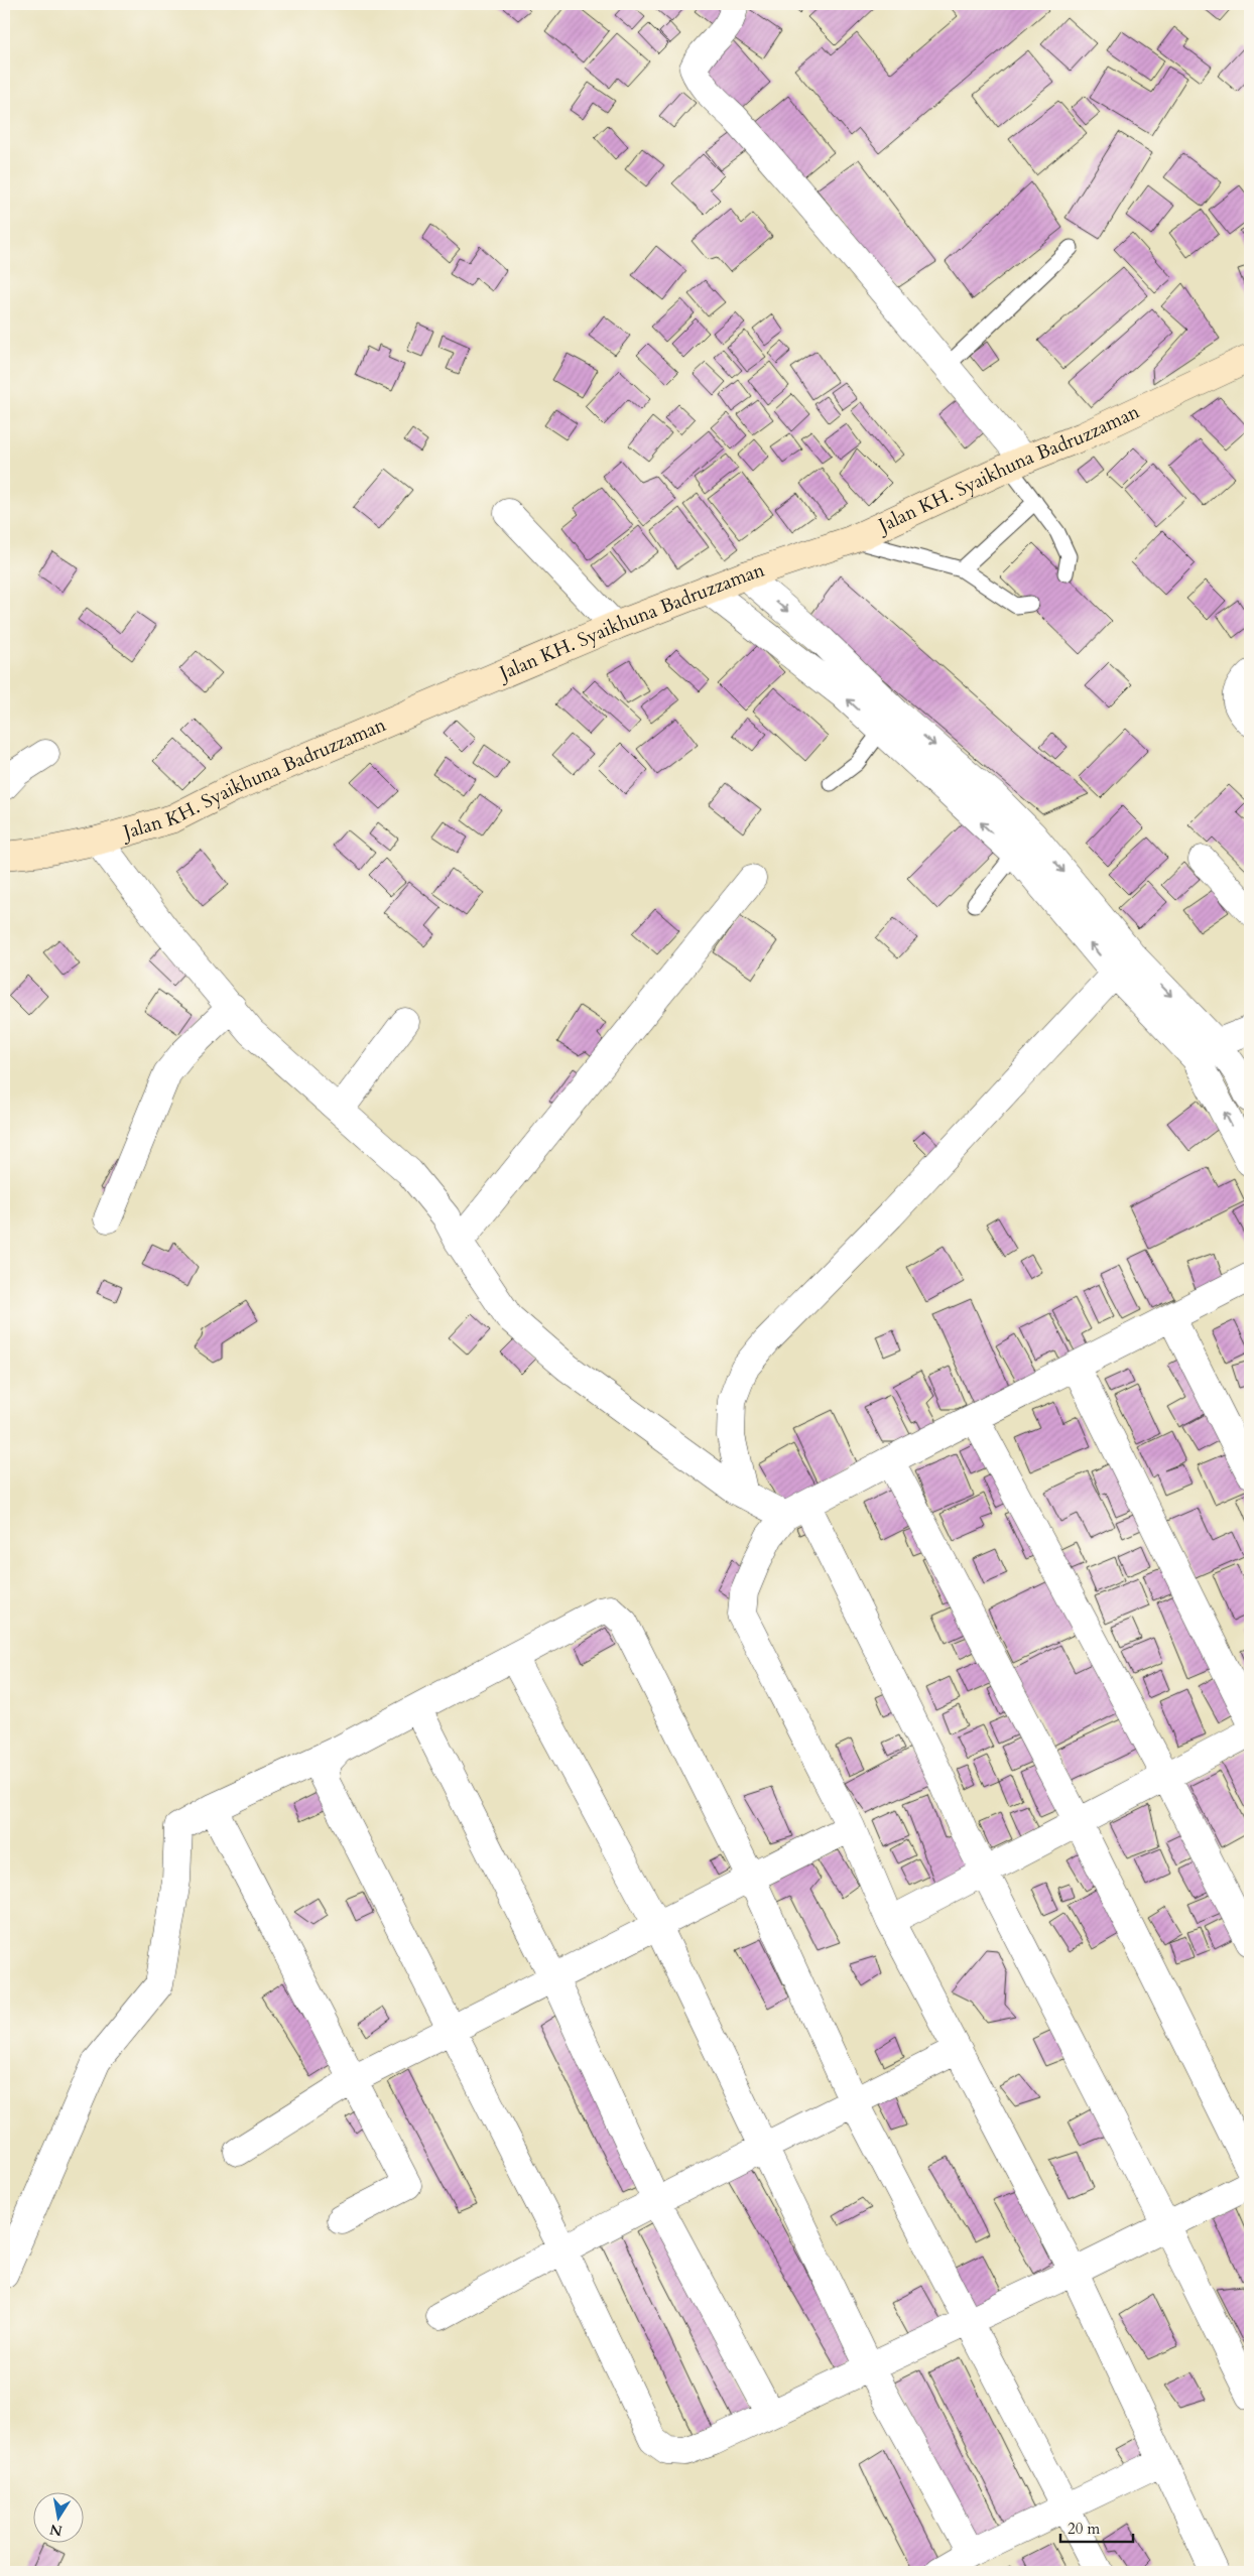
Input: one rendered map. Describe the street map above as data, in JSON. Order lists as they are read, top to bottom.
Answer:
{
  "streets": {
    "main road": ["Jalan KH. Syaikhuna Badruzzaman"]
  },
  "scale_bar": "20 m",
  "north": "bottom"
}
